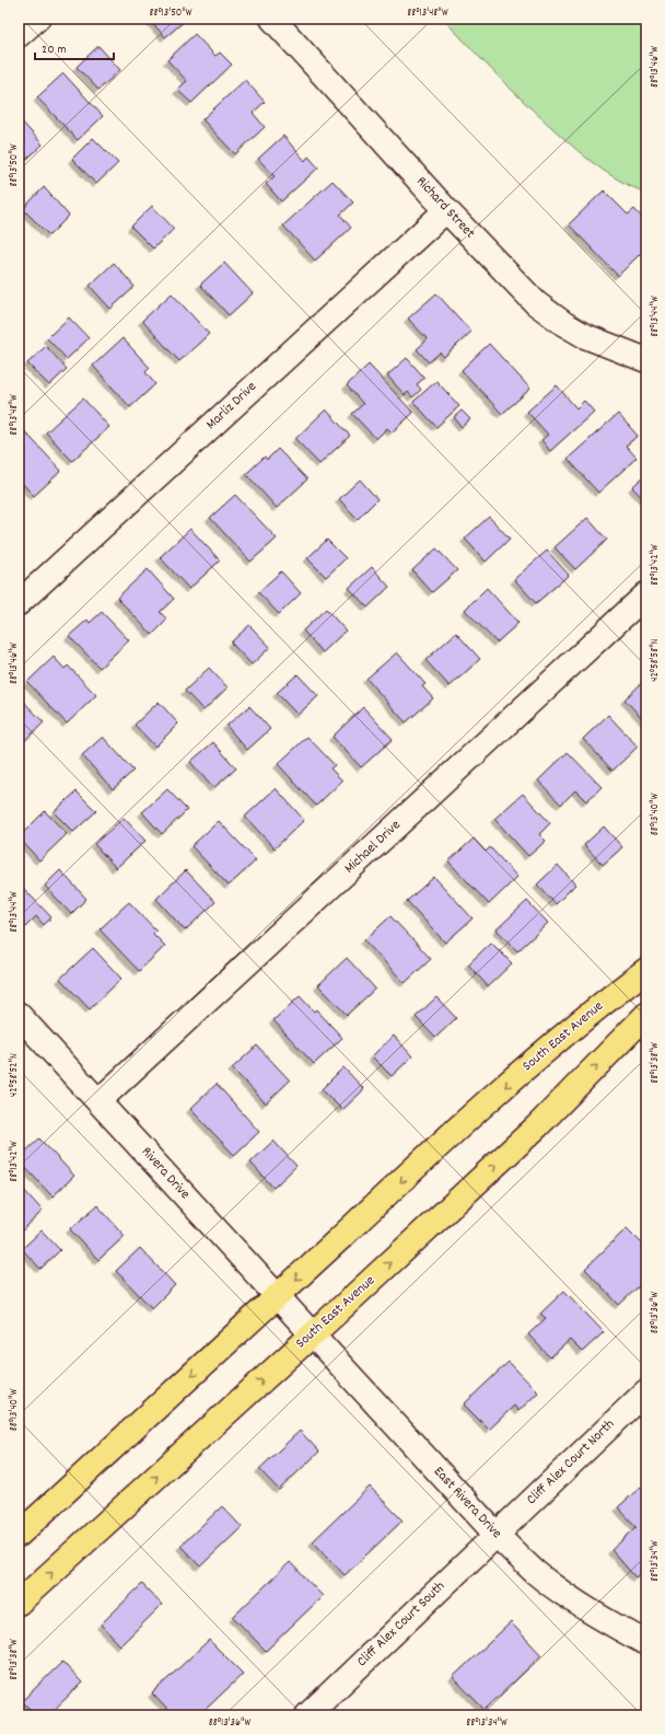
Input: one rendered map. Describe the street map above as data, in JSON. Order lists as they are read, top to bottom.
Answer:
{
  "streets": {
    "main road": ["South East Avenue"],
    "street": [
      "Richard Street",
      "Marliz Drive",
      "Michael Drive",
      "Rivera Drive",
      "Cliff Alex Court North",
      "East Rivera Drive",
      "Cliff Alex Court South"
    ]
  },
  "crossings": [
    ["Richard Street", "Marliz Drive"],
    ["Michael Drive", "Rivera Drive"],
    ["South East Avenue", "Rivera Drive"],
    ["South East Avenue", "East Rivera Drive"],
    ["Rivera Drive", "East Rivera Drive"],
    ["Cliff Alex Court North", "East Rivera Drive"],
    ["Cliff Alex Court North", "Cliff Alex Court South"],
    ["East Rivera Drive", "Cliff Alex Court South"]
  ],
  "scale_bar": "20 m",
  "coordinates": [
    "88°13'50\"W",
    "88°13'48\"W",
    "88°13'46\"W",
    "88°13'44\"W",
    "88°13'42\"W",
    "42°58'58\"N",
    "88°13'40\"W",
    "88°13'38\"W",
    "42°58'52\"N",
    "88°13'36\"W",
    "88°13'34\"W"
  ]
}
